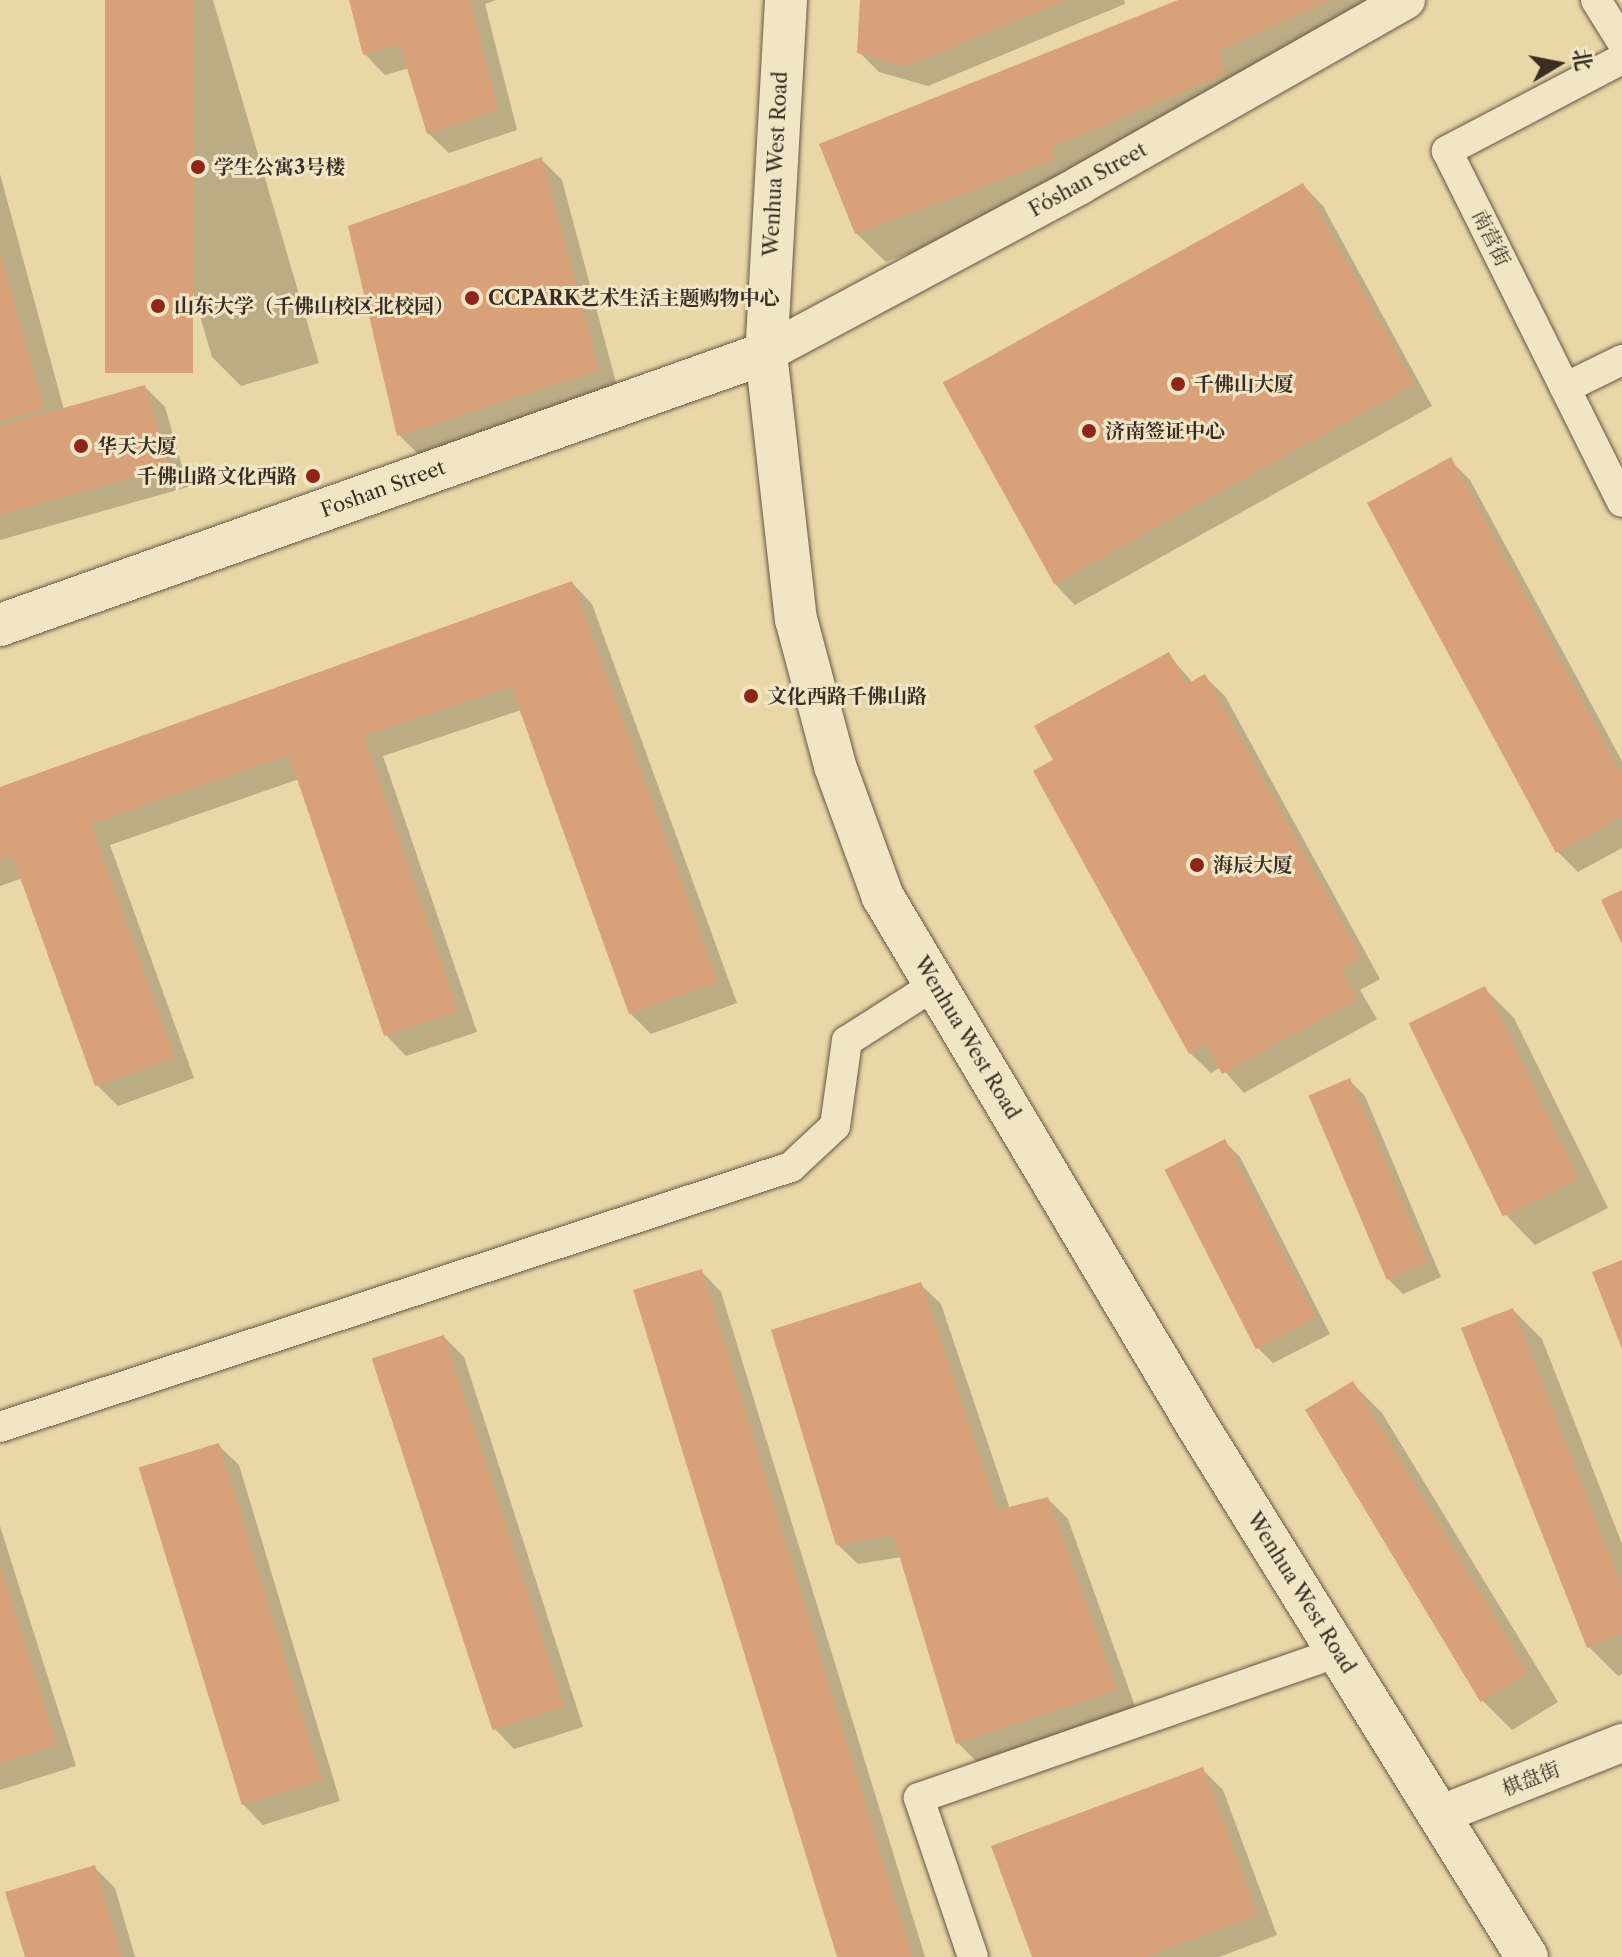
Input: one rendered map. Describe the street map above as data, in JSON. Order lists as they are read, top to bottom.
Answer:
{
  "streets": {
    "main road": ["Wenhua West Road", "Foshan Street"],
    "street": ["Fóshan Street", "南营街", "棋盘街"]
  },
  "crossings": [
    ["Wenhua West Road", "Fóshan Street"],
    ["Wenhua West Road", "Foshan Street"],
    ["Wenhua West Road", "棋盘街"],
    ["Fóshan Street", "Foshan Street"]
  ],
  "places": [
    "学生公寓3号楼",
    "CCPARK艺术生活主题购物中心",
    "山东大学（千佛山校区北校园）",
    "千佛山大厦",
    "济南签证中心",
    "华天大厦",
    "千佛山路文化西路",
    "文化西路千佛山路",
    "海辰大厦"
  ],
  "north": "right"
}
